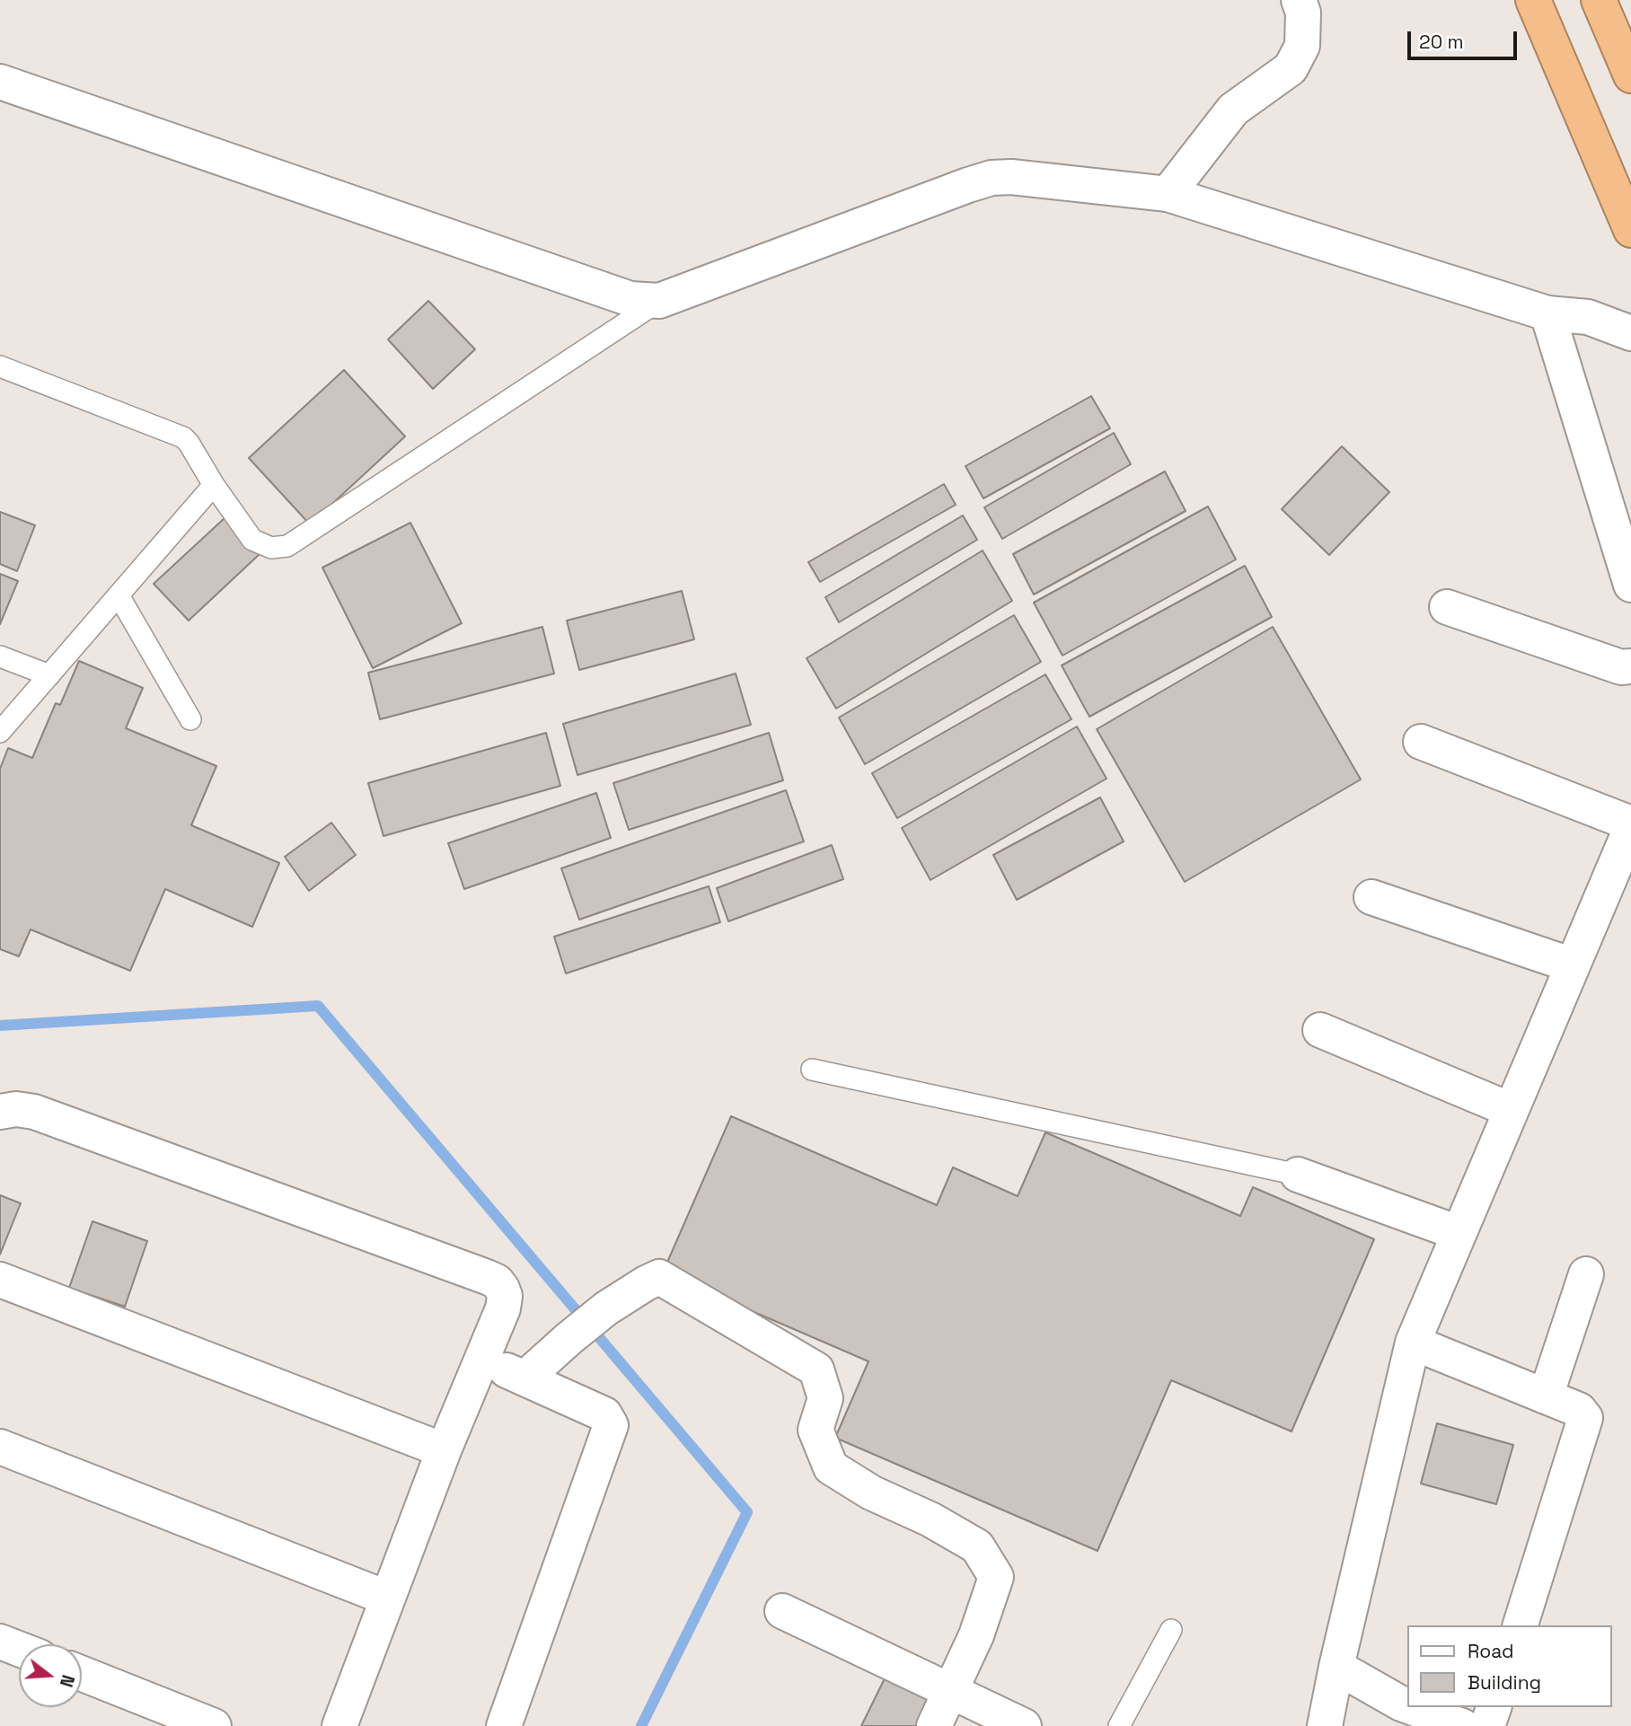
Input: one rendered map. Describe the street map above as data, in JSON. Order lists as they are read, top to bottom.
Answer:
{
  "legend": ["Road", "Building"],
  "scale_bar": "20 m",
  "north": "right"
}
